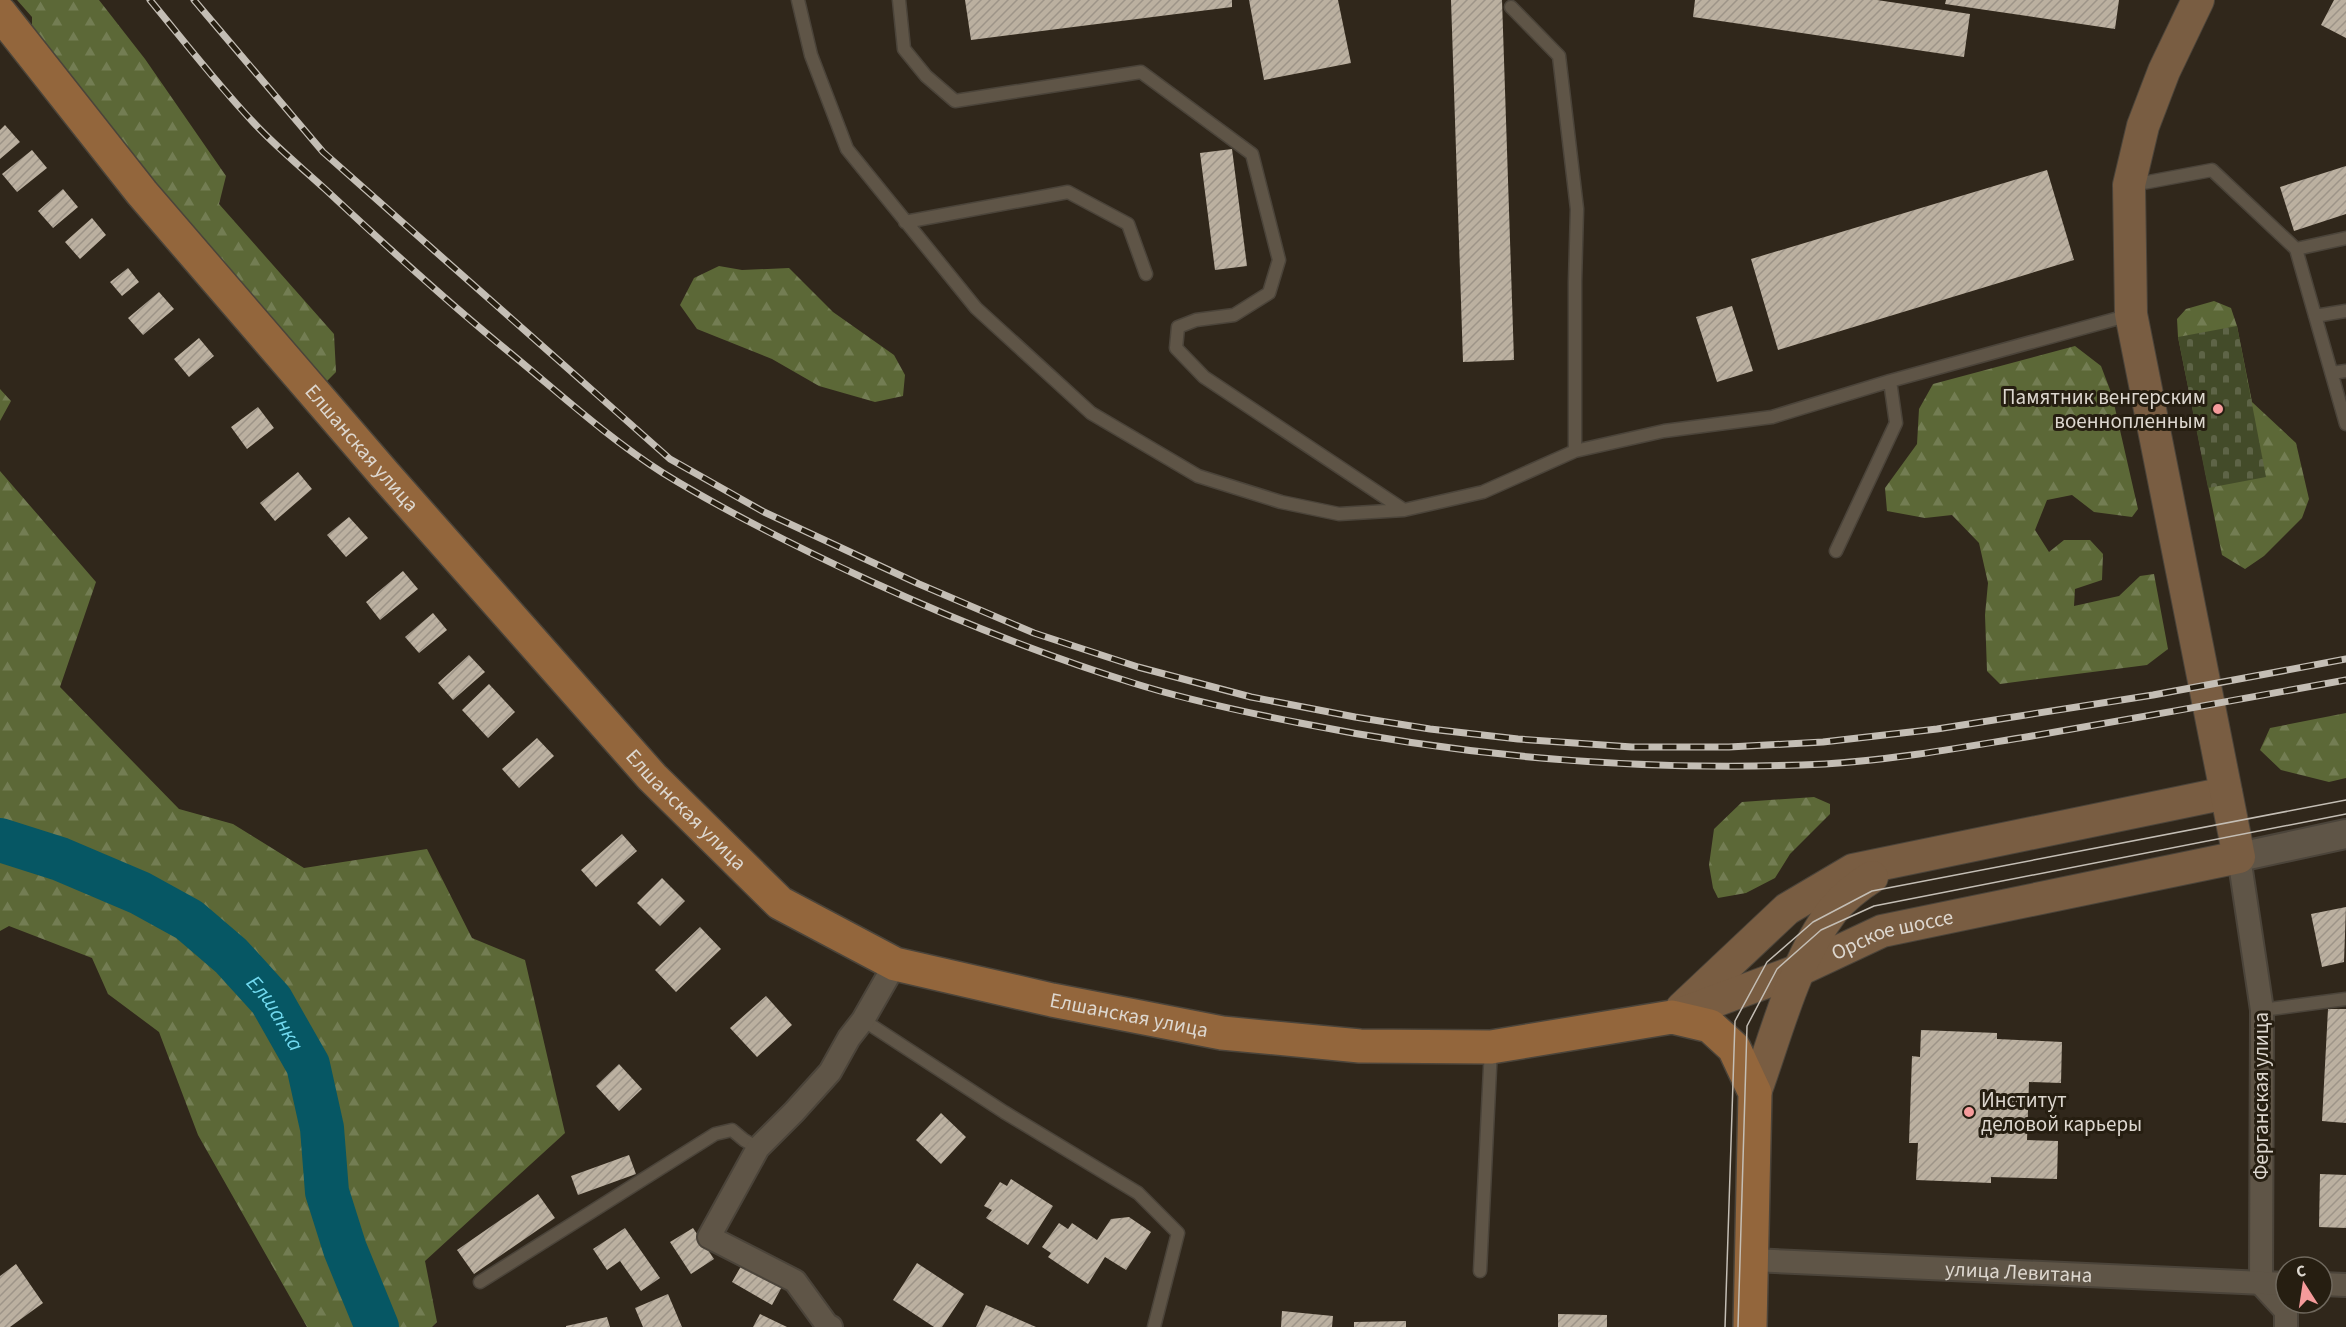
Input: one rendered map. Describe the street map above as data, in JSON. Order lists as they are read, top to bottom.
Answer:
{
  "streets": {
    "main road": ["Елшанская улица", "Орское шоссе"],
    "street": ["Ферганская улица", "улица Левитана"]
  },
  "crossings": [
    ["Елшанская улица", "Орское шоссе"],
    ["Орское шоссе", "Ферганская улица"],
    ["Ферганская улица", "улица Левитана"]
  ],
  "water": ["Елшанка"],
  "places": ["Памятник венгерским военнопленным", "Институт деловой карьеры"],
  "north": "top"
}
